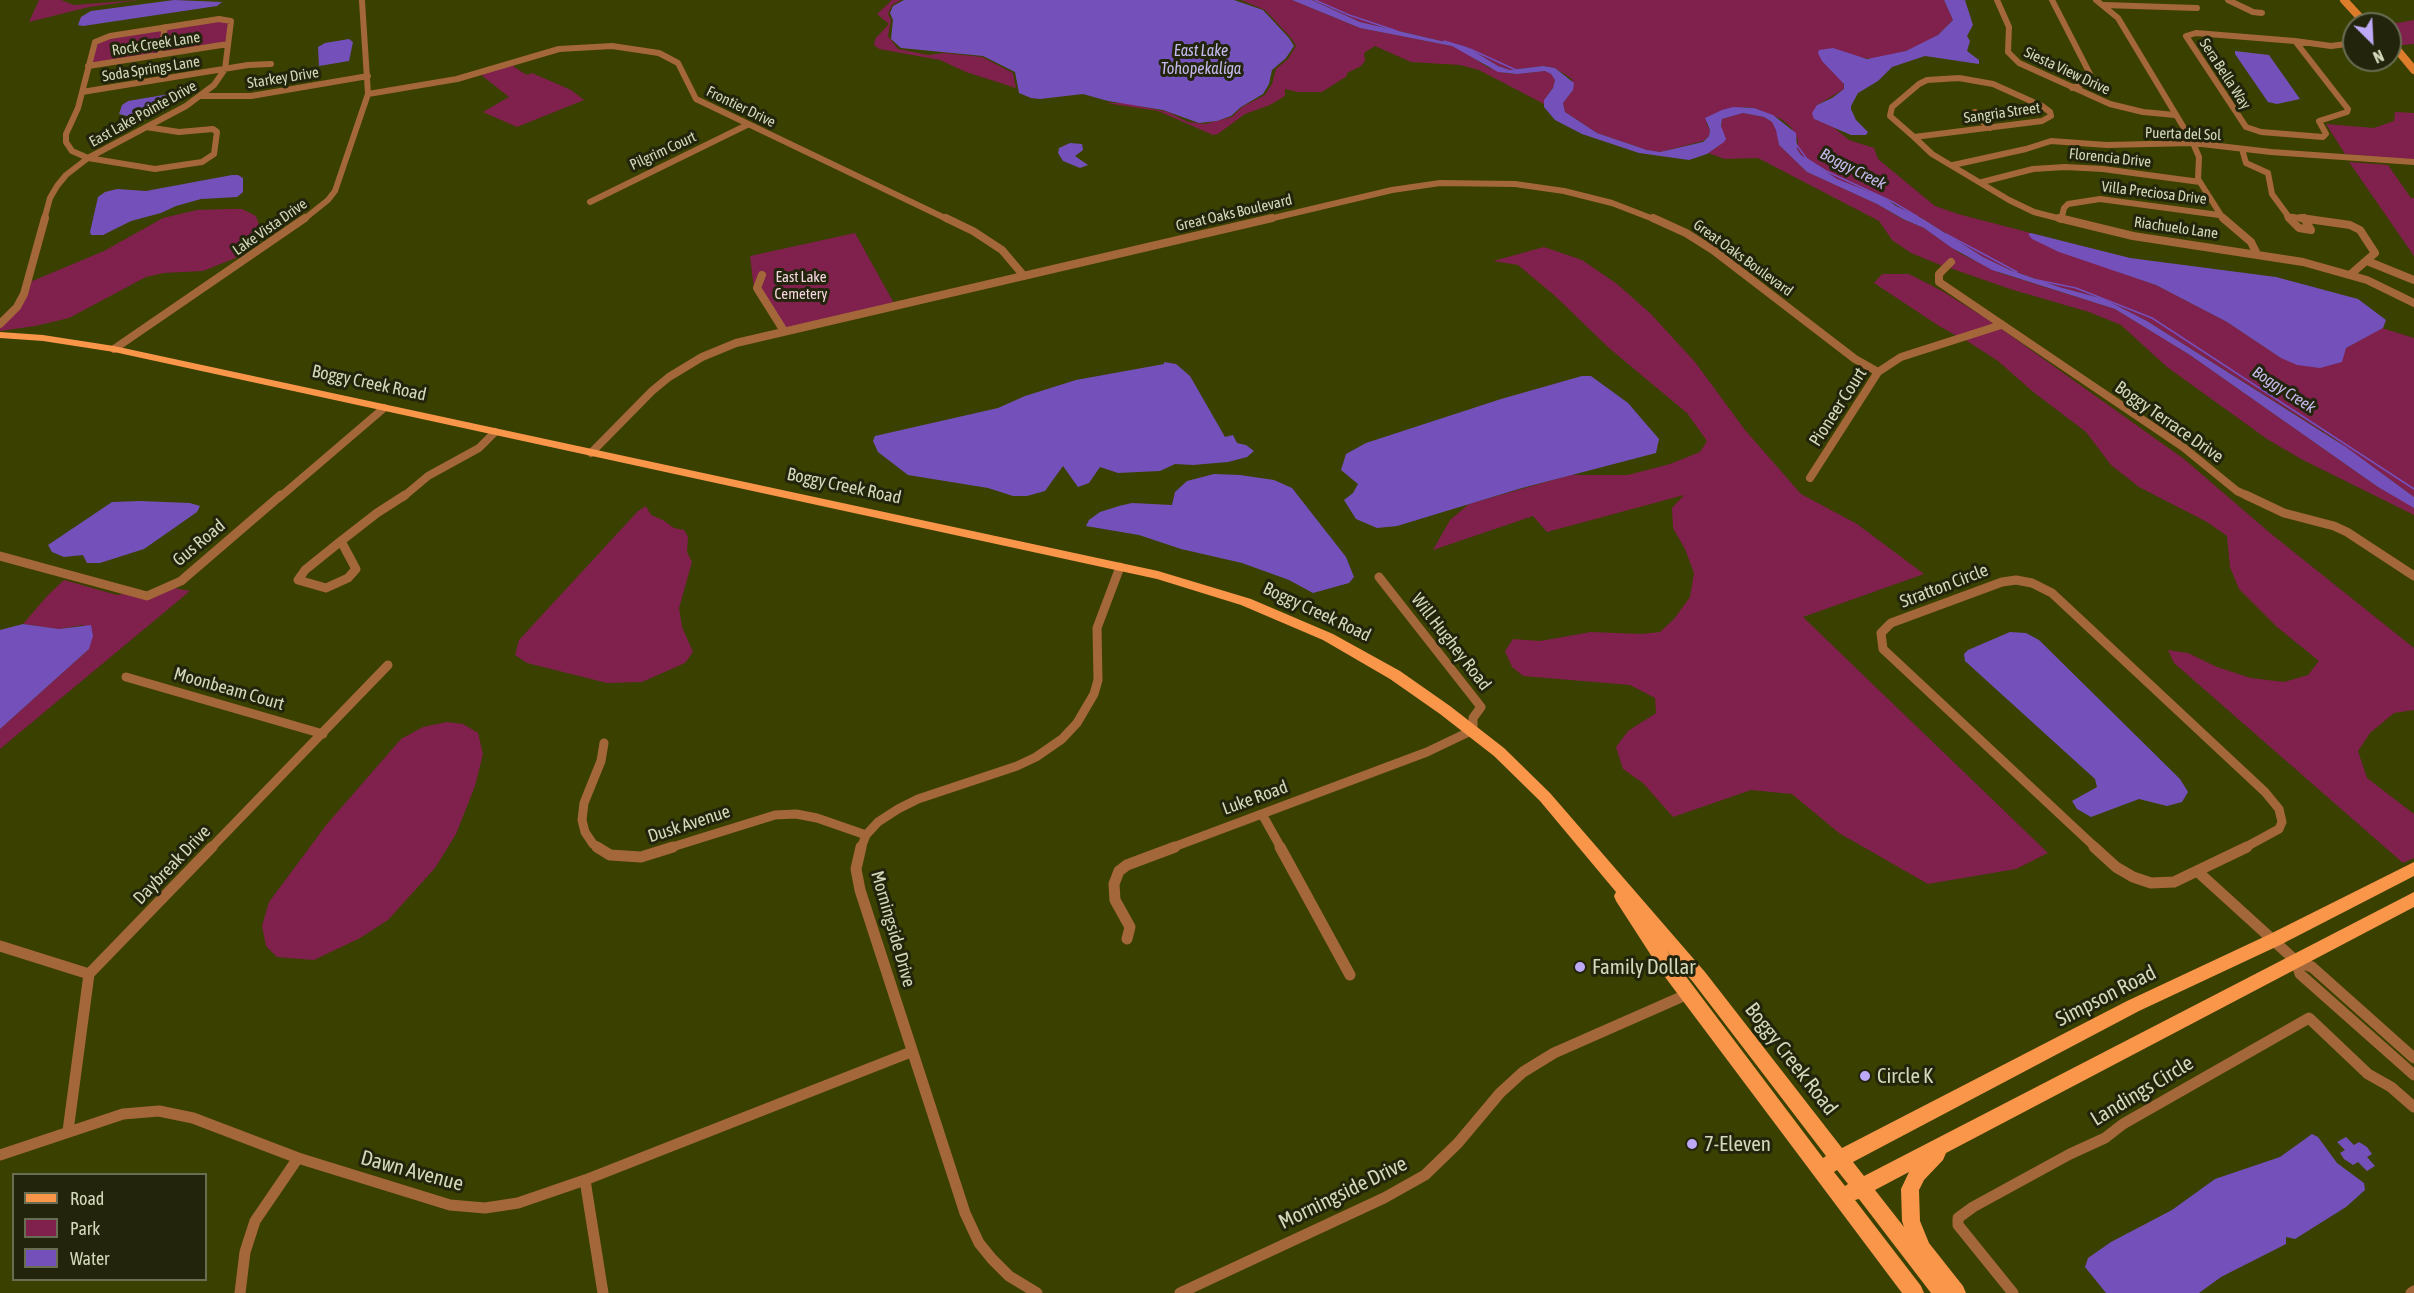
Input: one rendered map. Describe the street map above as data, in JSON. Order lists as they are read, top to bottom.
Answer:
{
  "streets": {
    "main road": ["Boggy Creek Road", "Simpson Road"],
    "street": [
      "Rock Creek Lane",
      "Soda Springs Lane",
      "Siesta View Drive",
      "Sera Bella Way",
      "Starkey Drive",
      "Frontier Drive",
      "Sangria Street",
      "East Lake Pointe Drive",
      "Puerta del Sol",
      "Pilgrim Court",
      "Florencia Drive",
      "Villa Preciosa Drive",
      "Great Oaks Boulevard",
      "Lake Vista Drive",
      "Riachuelo Lane",
      "Pioneer Court",
      "Boggy Terrace Drive",
      "Gus Road",
      "Stratton Circle",
      "Will Hughey Road",
      "Moonbeam Court",
      "Luke Road",
      "Dusk Avenue",
      "Daybreak Drive",
      "Morningside Drive",
      "Landings Circle",
      "Dawn Avenue"
    ]
  },
  "crossings": [
    ["Soda Springs Lane", "East Lake Pointe Drive"],
    ["Starkey Drive", "East Lake Pointe Drive"],
    ["Starkey Drive", "Lake Vista Drive"],
    ["Frontier Drive", "Pilgrim Court"],
    ["Frontier Drive", "Great Oaks Boulevard"],
    ["Frontier Drive", "Lake Vista Drive"],
    ["Sangria Street", "Riachuelo Lane"],
    ["Puerta del Sol", "Riachuelo Lane"],
    ["Florencia Drive", "Riachuelo Lane"],
    ["Villa Preciosa Drive", "Riachuelo Lane"],
    ["Great Oaks Boulevard", "Boggy Creek Road"],
    ["Great Oaks Boulevard", "Pioneer Court"],
    ["Lake Vista Drive", "Boggy Creek Road"],
    ["Boggy Creek Road", "Gus Road"],
    ["Boggy Creek Road", "Will Hughey Road"],
    ["Boggy Creek Road", "Luke Road"],
    ["Boggy Creek Road", "Morningside Drive"],
    ["Boggy Creek Road", "Simpson Road"],
    ["Pioneer Court", "Boggy Terrace Drive"],
    ["Will Hughey Road", "Luke Road"],
    ["Moonbeam Court", "Daybreak Drive"],
    ["Dusk Avenue", "Morningside Drive"],
    ["Morningside Drive", "Dawn Avenue"]
  ],
  "water": ["East Lake Tohopekaliga", "Boggy Creek"],
  "parks": ["East Lake Cemetery"],
  "places": ["Family Dollar", "Circle K", "7-Eleven"],
  "legend": ["Road", "Park", "Water"],
  "north": "bottom right"
}
